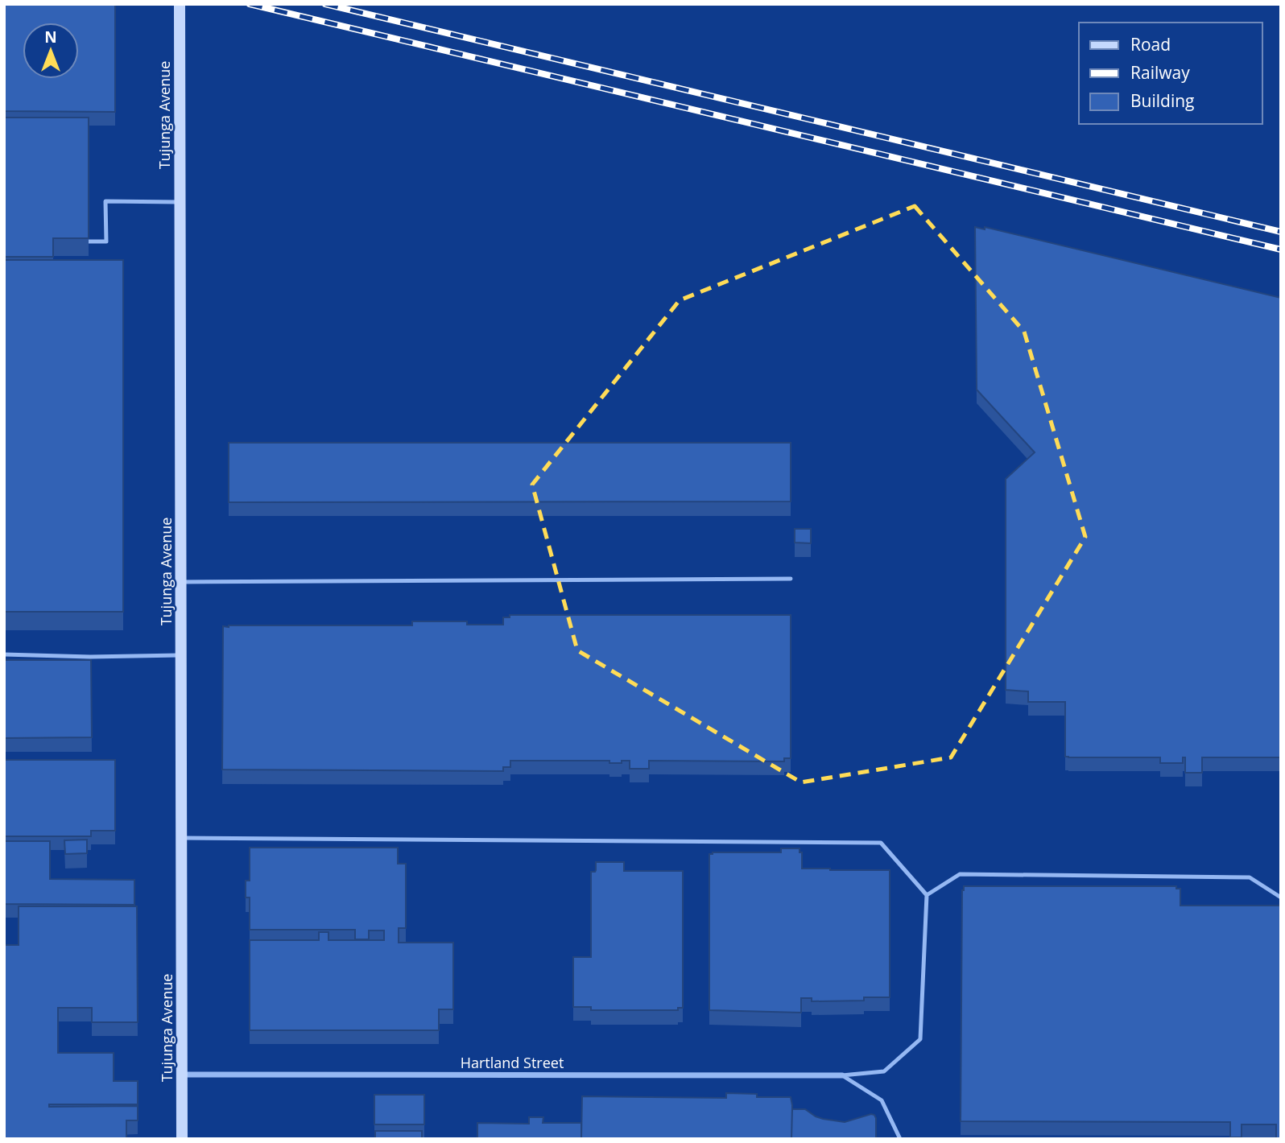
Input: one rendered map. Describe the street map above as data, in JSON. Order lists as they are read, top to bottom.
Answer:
{
  "streets": {
    "street": ["Tujunga Avenue", "Hartland Street"]
  },
  "crossings": [
    ["Tujunga Avenue", "Hartland Street"]
  ],
  "legend": ["Road", "Railway", "Building"],
  "north": "top"
}
